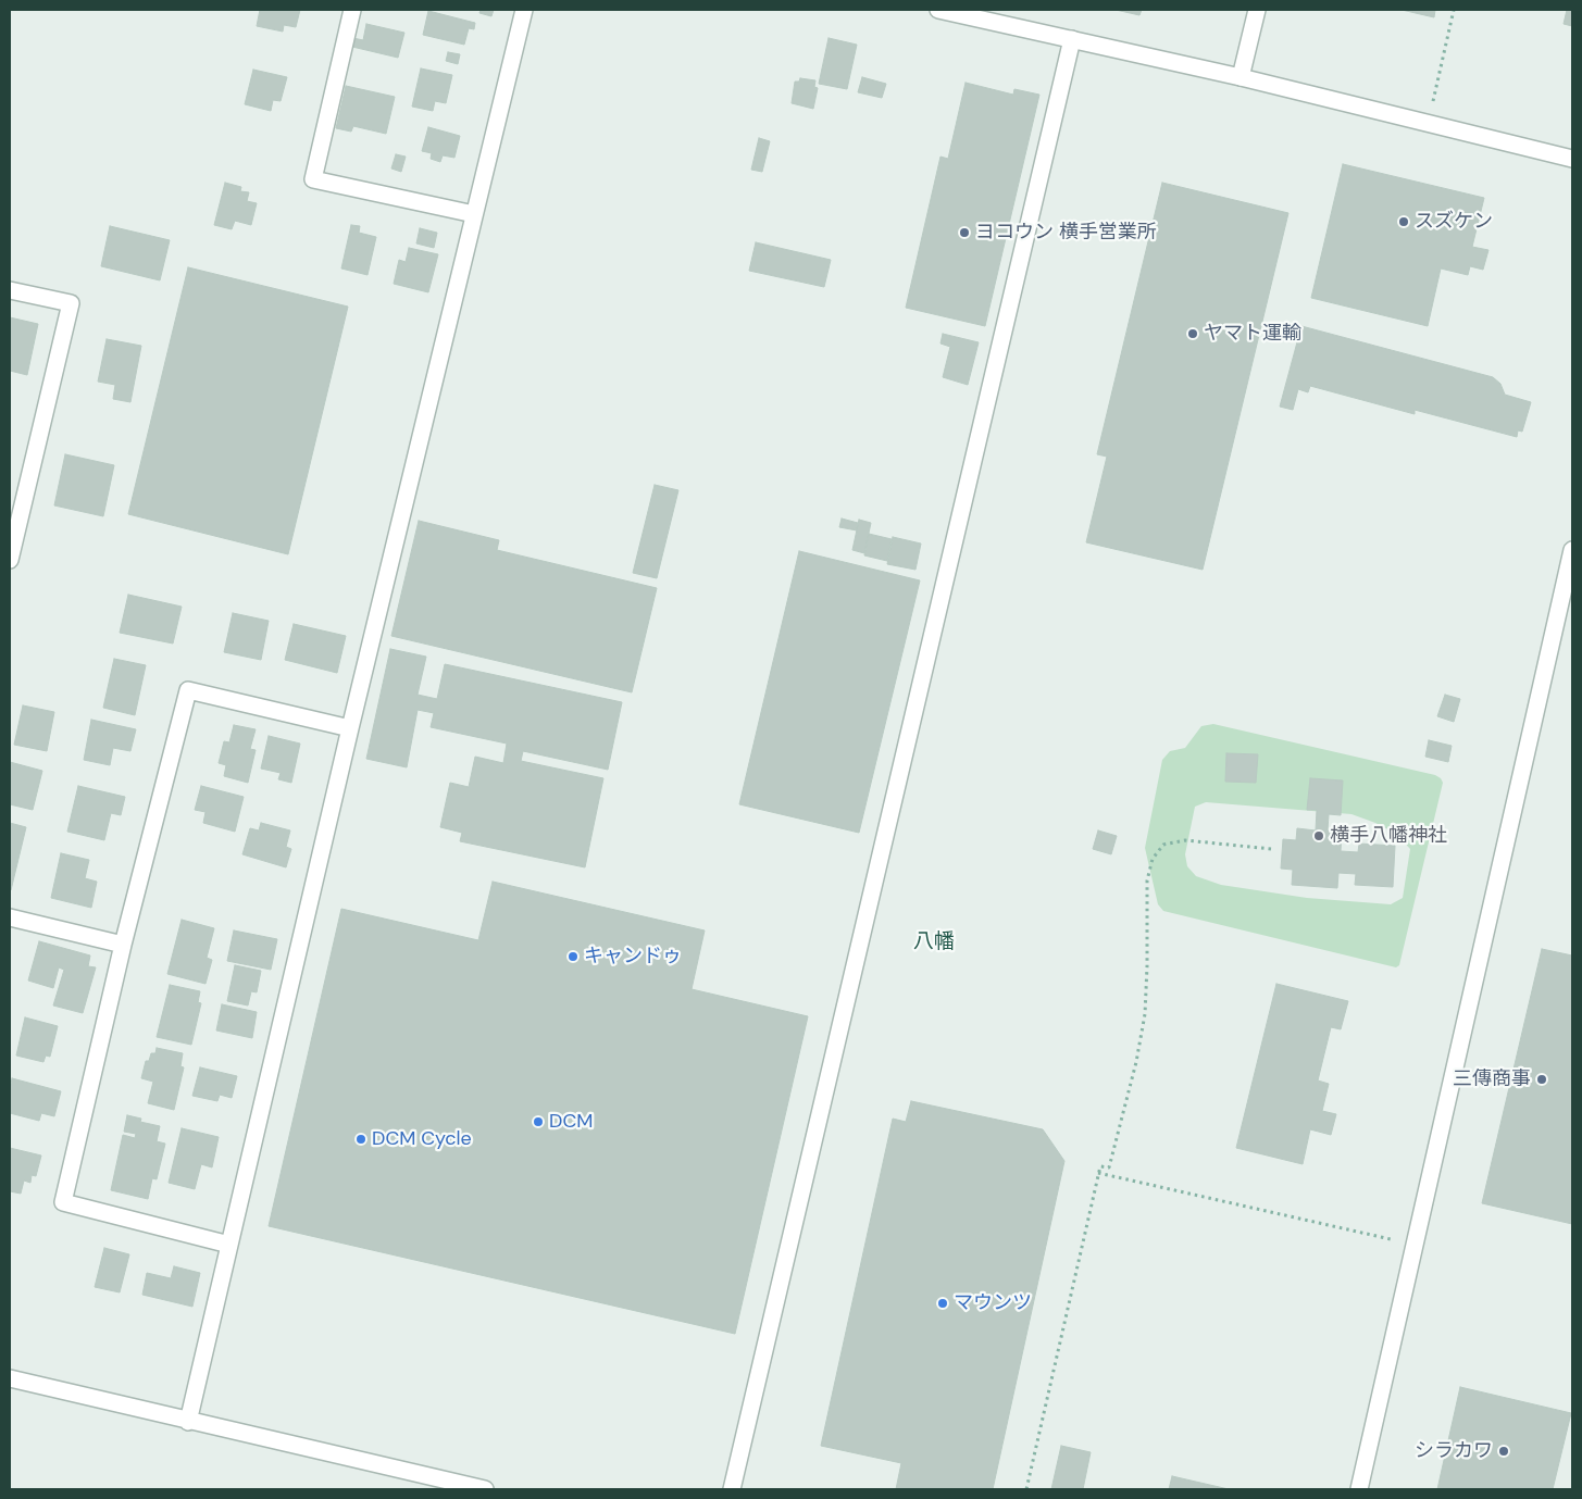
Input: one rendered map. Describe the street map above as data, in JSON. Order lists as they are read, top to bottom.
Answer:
{
  "districts": ["八幡"],
  "places": [
    "スズケン",
    "ヨコウン 横手営業所",
    "ヤマト運輸",
    "横手八幡神社",
    "キャンドゥ",
    "三傳商事",
    "DCM",
    "DCM Cycle",
    "マウンツ",
    "シラカワ"
  ]
}
